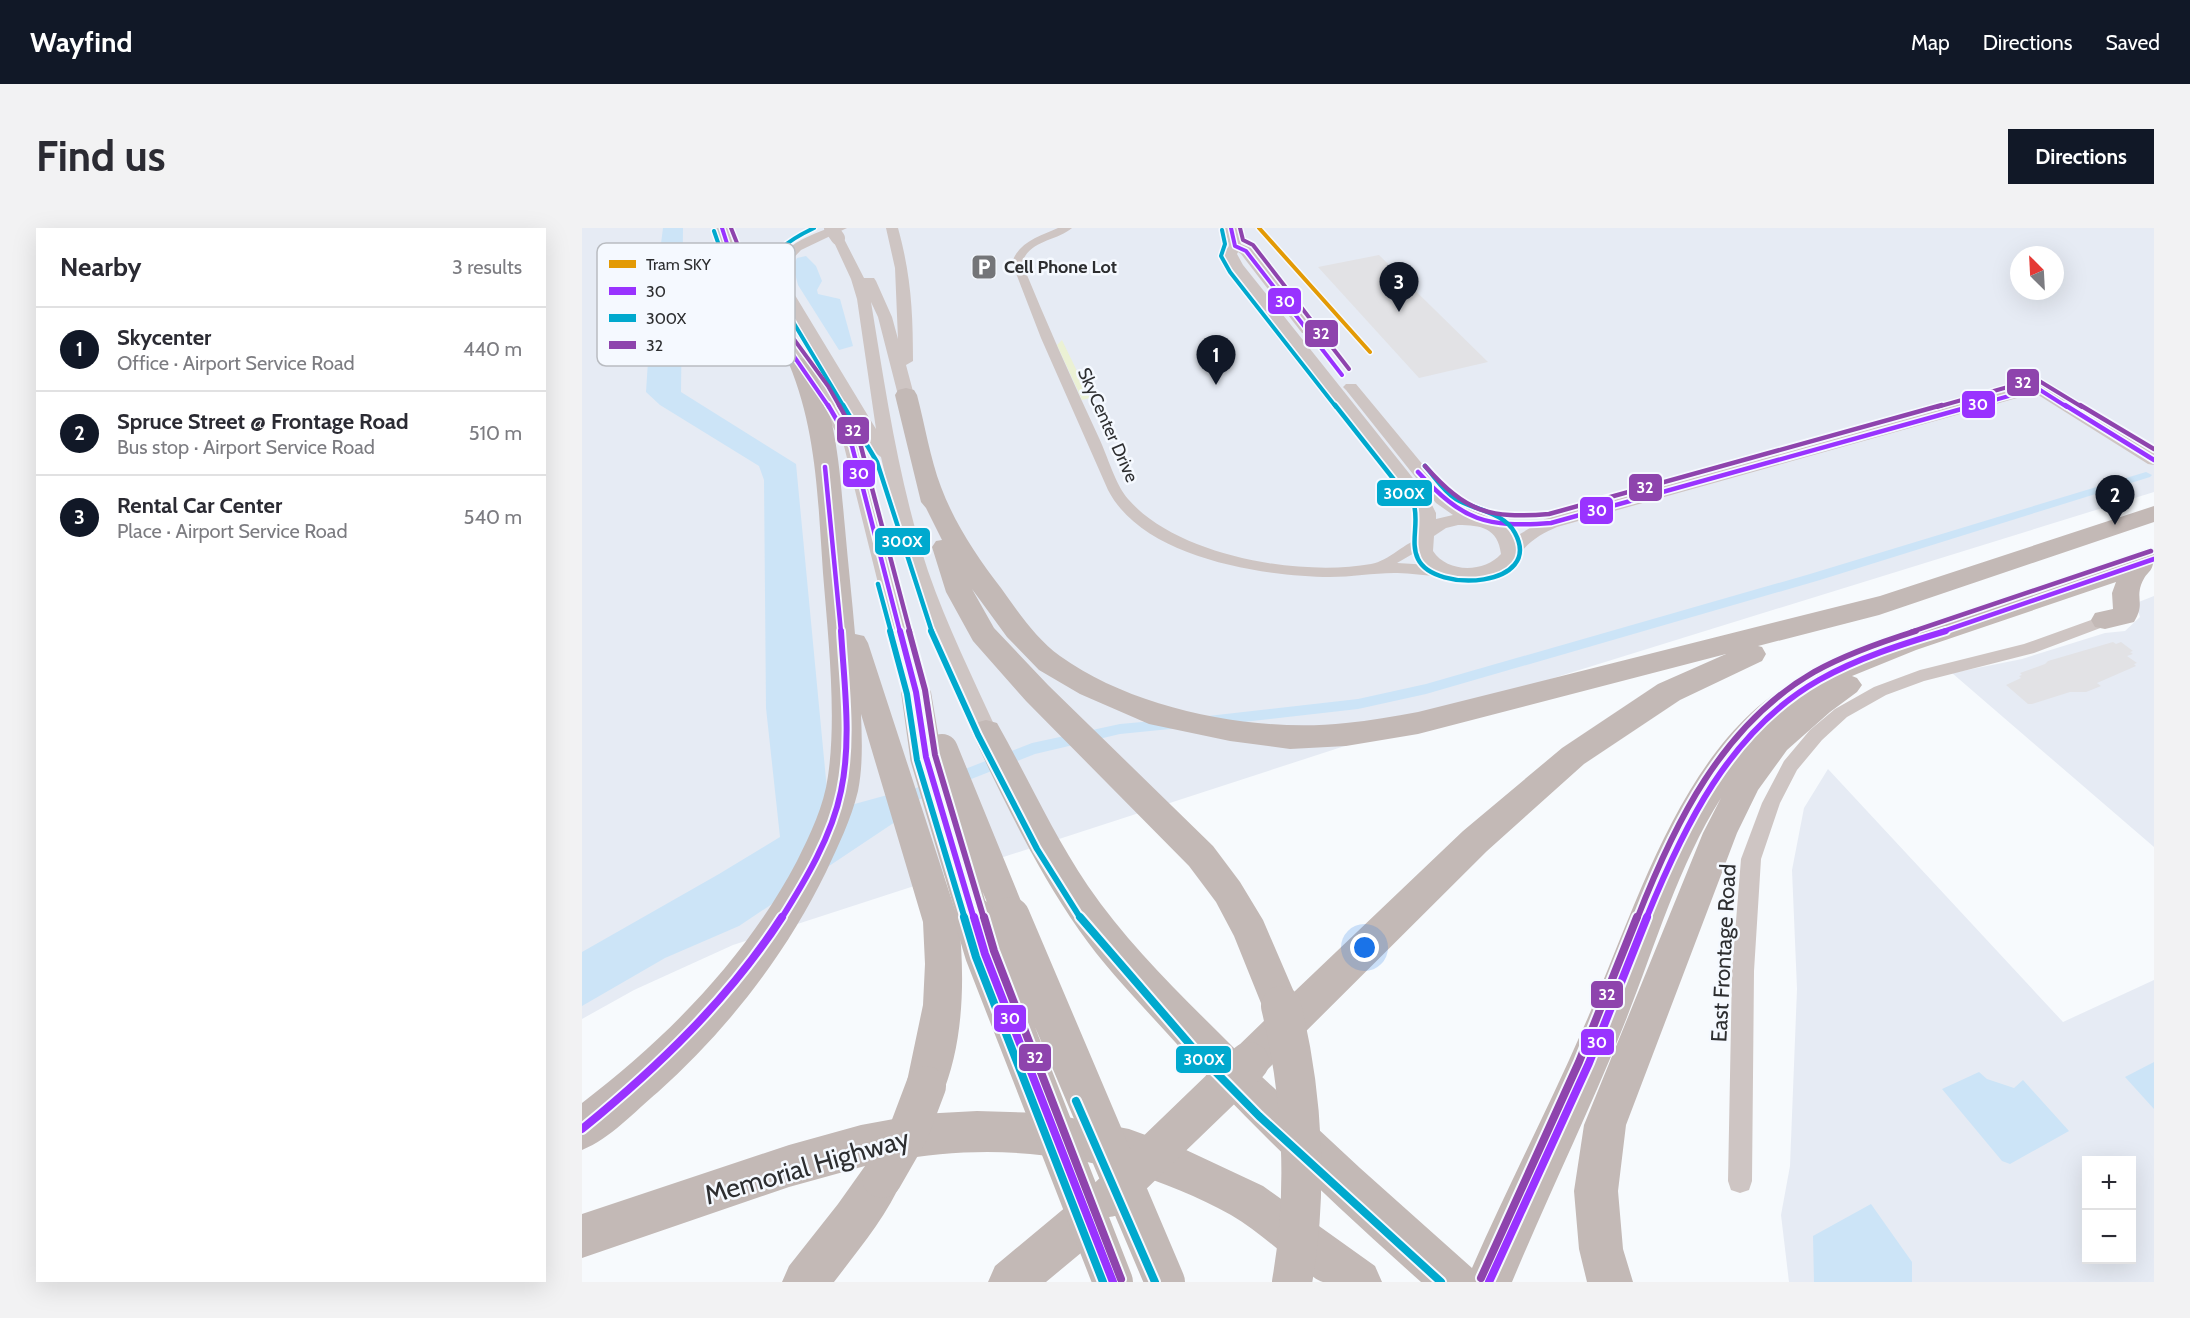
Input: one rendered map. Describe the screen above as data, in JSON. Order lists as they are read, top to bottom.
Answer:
{
  "streets": {
    "highway": ["Memorial Highway"],
    "street": ["SkyCenter Drive", "East Frontage Road"]
  },
  "places": {
    "parking": ["Cell Phone Lot"]
  },
  "lines": [
    "tram line SKY",
    "transit line 30",
    "transit line 300X",
    "transit line 32"
  ],
  "legend": [
    "Tram SKY",
    "30",
    "300X",
    "32"
  ],
  "north": "top left",
  "page": {
    "header": "Wayfind",
    "nav": ["Map", "Directions", "Saved"],
    "buttons": "Directions",
    "title": "Find us",
    "heading": ["Nearby", "3 results"],
    "pins": ["3", "1", "2"],
    "list": [
      {
        "mark": "1",
        "name": "Skycenter",
        "note": "Office · Airport Service Road",
        "value": "440 m"
      },
      {
        "mark": "2",
        "name": "Spruce Street @ Frontage Road",
        "note": "Bus stop · Airport Service Road",
        "value": "510 m"
      },
      {
        "mark": "3",
        "name": "Rental Car Center",
        "note": "Place · Airport Service Road",
        "value": "540 m"
      }
    ],
    "map_buttons": ["+", "−"]
  }
}
